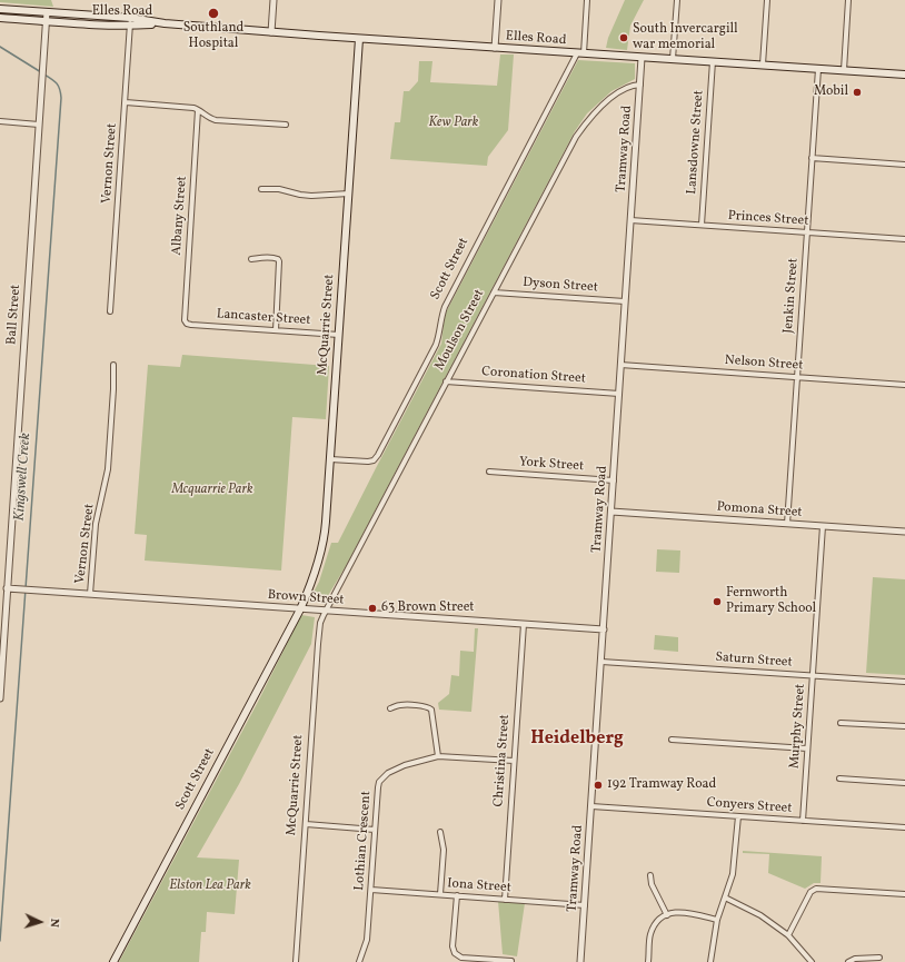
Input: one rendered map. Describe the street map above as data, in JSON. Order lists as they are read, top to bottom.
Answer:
{
  "streets": {
    "main road": ["Elles Road", "Scott Street", "McQuarrie Street"],
    "street": [
      "Lansdowne Street",
      "Tramway Road",
      "Vernon Street",
      "Albany Street",
      "Princes Street",
      "Dyson Street",
      "Jenkin Street",
      "Ball Street",
      "Lancaster Street",
      "Moulson Street",
      "Nelson Street",
      "Coronation Street",
      "York Street",
      "Pomona Street",
      "Brown Street",
      "Saturn Street",
      "Murphy Street",
      "Christina Street",
      "Conyers Street",
      "Lothian Crescent",
      "Iona Street"
    ]
  },
  "crossings": [
    ["Elles Road", "Lansdowne Street"],
    ["Elles Road", "Tramway Road"],
    ["Elles Road", "Vernon Street"],
    ["Elles Road", "Scott Street"],
    ["Elles Road", "Jenkin Street"],
    ["Elles Road", "Ball Street"],
    ["Elles Road", "McQuarrie Street"],
    ["Lansdowne Street", "Princes Street"],
    ["Tramway Road", "Princes Street"],
    ["Tramway Road", "Dyson Street"],
    ["Tramway Road", "Moulson Street"],
    ["Tramway Road", "Nelson Street"],
    ["Tramway Road", "Coronation Street"],
    ["Tramway Road", "York Street"],
    ["Tramway Road", "Pomona Street"],
    ["Tramway Road", "Brown Street"],
    ["Tramway Road", "Saturn Street"],
    ["Tramway Road", "Conyers Street"],
    ["Tramway Road", "Iona Street"],
    ["Vernon Street", "Brown Street"],
    ["Albany Street", "Lancaster Street"],
    ["Princes Street", "Jenkin Street"],
    ["Scott Street", "McQuarrie Street"],
    ["Scott Street", "Brown Street"],
    ["Dyson Street", "Moulson Street"],
    ["Jenkin Street", "Nelson Street"],
    ["Jenkin Street", "Pomona Street"],
    ["Ball Street", "Brown Street"],
    ["Lancaster Street", "McQuarrie Street"],
    ["McQuarrie Street", "Moulson Street"],
    ["McQuarrie Street", "Brown Street"],
    ["Moulson Street", "Coronation Street"],
    ["Moulson Street", "Brown Street"],
    ["Pomona Street", "Murphy Street"],
    ["Brown Street", "Christina Street"],
    ["Saturn Street", "Murphy Street"],
    ["Murphy Street", "Conyers Street"],
    ["Christina Street", "Lothian Crescent"],
    ["Christina Street", "Iona Street"],
    ["Lothian Crescent", "Iona Street"]
  ],
  "districts": ["Heidelberg"],
  "water": ["Kingswell Creek"],
  "parks": ["Kew Park", "Mcquarrie Park", "Elston Lea Park"],
  "places": [
    "Southland Hospital",
    "South Invercargill war memorial",
    "Mobil",
    "Fernworth Primary School",
    "63 Brown Street",
    "192 Tramway Road"
  ],
  "north": "right"
}
